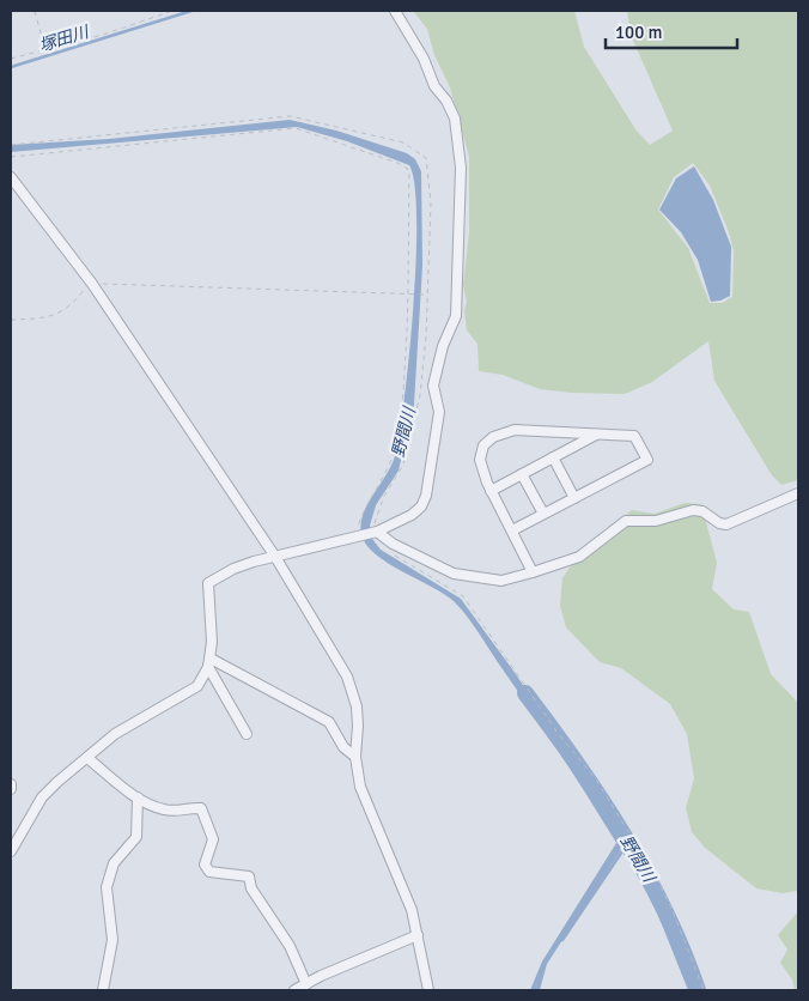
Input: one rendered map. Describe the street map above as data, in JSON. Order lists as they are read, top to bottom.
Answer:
{
  "water": ["塚田川", "野間川"],
  "scale_bar": "100 m"
}
